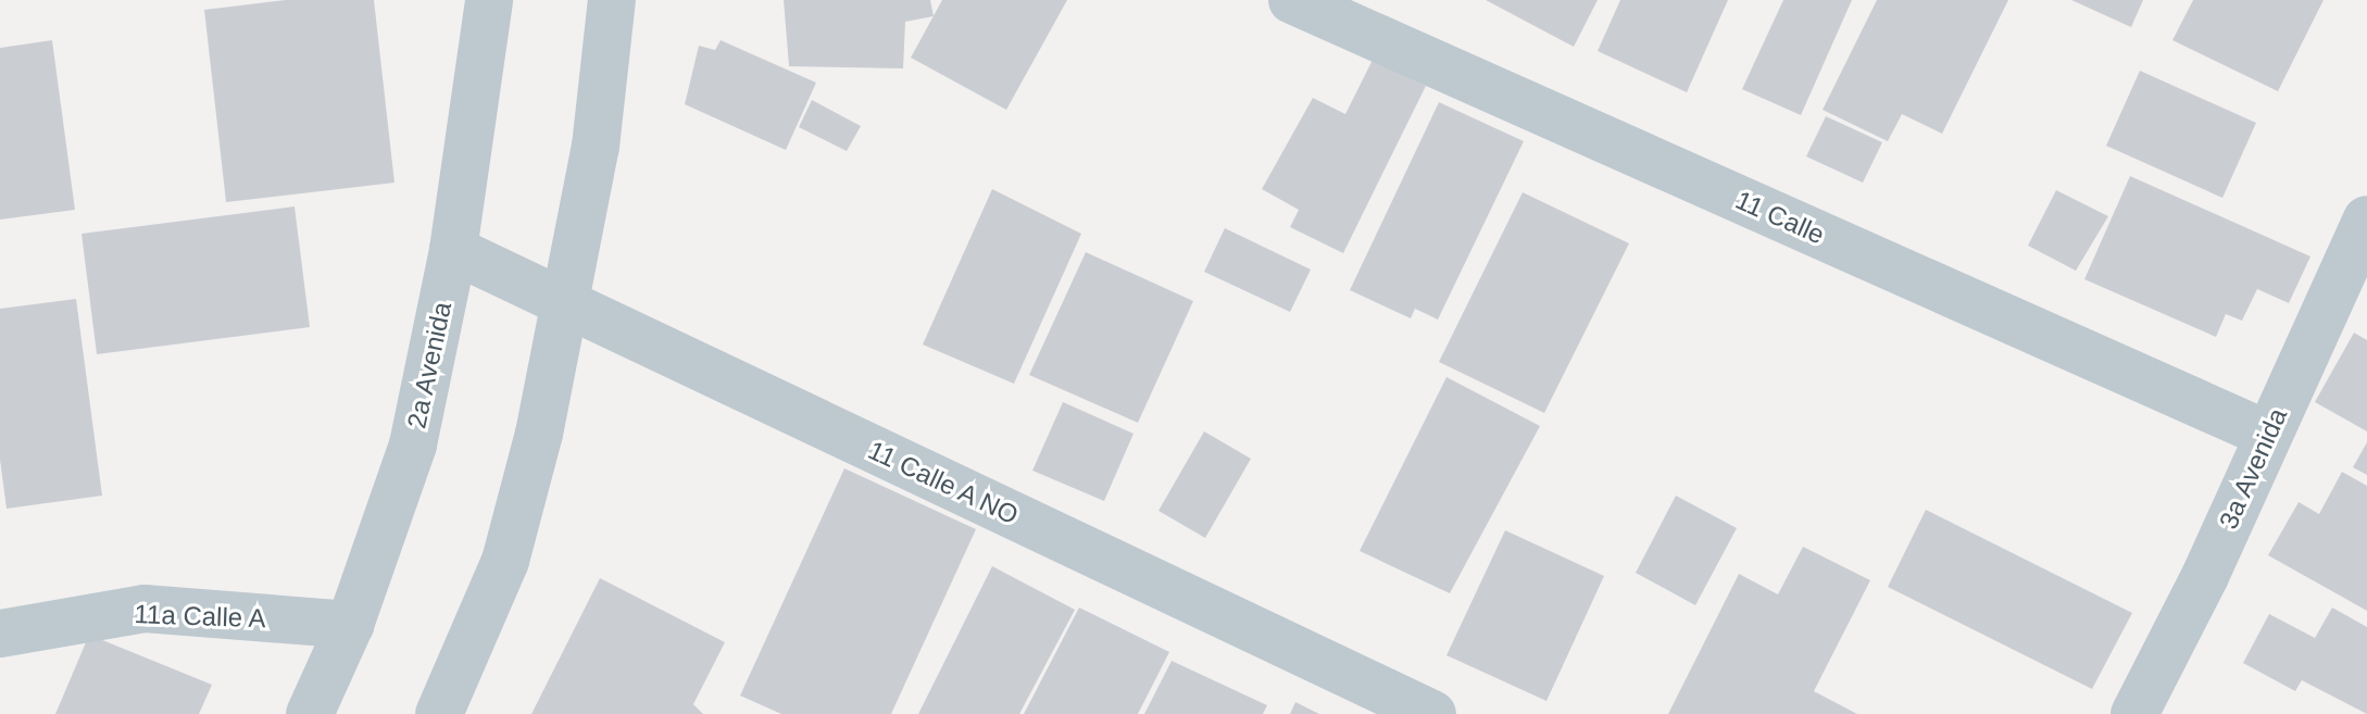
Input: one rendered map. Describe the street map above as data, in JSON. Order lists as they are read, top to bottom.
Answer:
{
  "streets": {
    "street": [
      "11 Calle",
      "2a Avenida",
      "3a Avenida",
      "11 Calle A NO",
      "11a Calle A"
    ]
  },
  "crossings": [
    ["11 Calle", "3a Avenida"],
    ["2a Avenida", "11 Calle A NO"],
    ["2a Avenida", "11a Calle A"]
  ]
}
